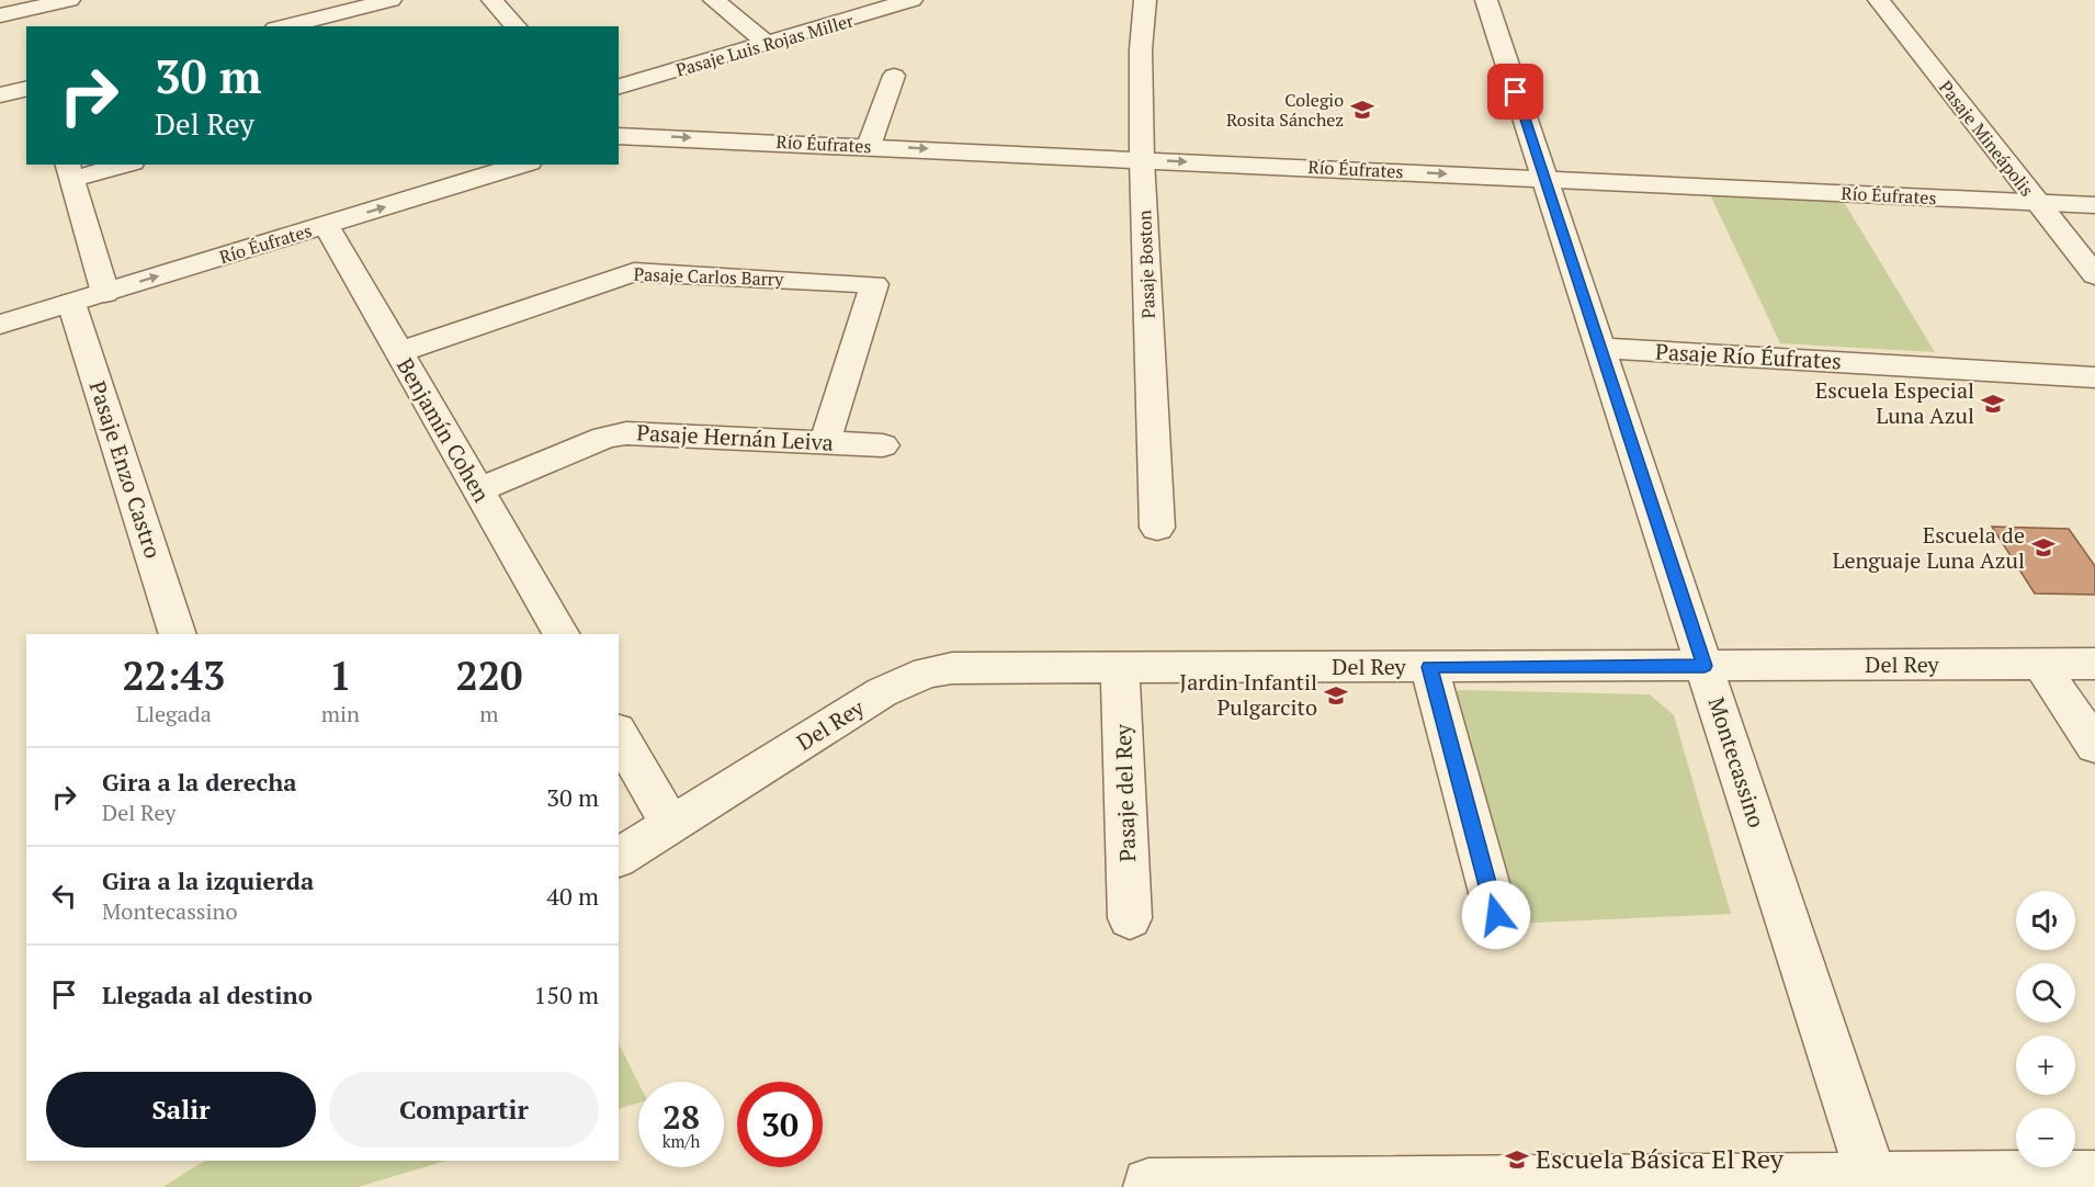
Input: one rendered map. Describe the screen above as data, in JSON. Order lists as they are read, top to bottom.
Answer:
{
  "streets": {
    "street": [
      "Pasaje Luis Rojas Miller",
      "Pasaje Mineápolis",
      "Río Éufrates",
      "Pasaje Boston",
      "Pasaje Carlos Barry",
      "Pasaje Río Éufrates",
      "Benjamín Cohen",
      "Pasaje Hernán Leiva",
      "Pasaje Enzo Castro",
      "Del Rey",
      "Montecassino",
      "Pasaje del Rey"
    ]
  },
  "crossings": [
    ["Pasaje Mineápolis", "Río Éufrates"],
    ["Río Éufrates", "Pasaje Boston"],
    ["Río Éufrates", "Benjamín Cohen"],
    ["Río Éufrates", "Pasaje Enzo Castro"],
    ["Río Éufrates", "Montecassino"],
    ["Pasaje Carlos Barry", "Benjamín Cohen"],
    ["Pasaje Carlos Barry", "Pasaje Hernán Leiva"],
    ["Pasaje Río Éufrates", "Montecassino"],
    ["Benjamín Cohen", "Pasaje Hernán Leiva"],
    ["Del Rey", "Montecassino"],
    ["Del Rey", "Pasaje del Rey"]
  ],
  "one_way": ["Río Éufrates"],
  "places": {
    "school or university": [
      "Colegio Rosita Sánchez",
      "Escuela Especial Luna Azul",
      "Escuela de Lenguaje Luna Azul",
      "Jardin Infantil Pulgarcito",
      "Escuela Básica El Rey"
    ]
  },
  "page": {
    "turn": ["30 m", "Del Rey"],
    "eta": [
      "22:43",
      "Llegada",
      "1",
      "min",
      "220",
      "m"
    ],
    "list": [
      {
        "name": "Gira a la derecha",
        "note": "Del Rey",
        "value": "30 m"
      },
      {
        "name": "Gira a la izquierda",
        "note": "Montecassino",
        "value": "40 m"
      },
      {
        "name": "Llegada al destino",
        "value": "150 m"
      }
    ],
    "map_buttons": ["+", "−"],
    "buttons": ["Salir", "Compartir"],
    "speed": "28 km/h",
    "limit": "30"
  }
}
